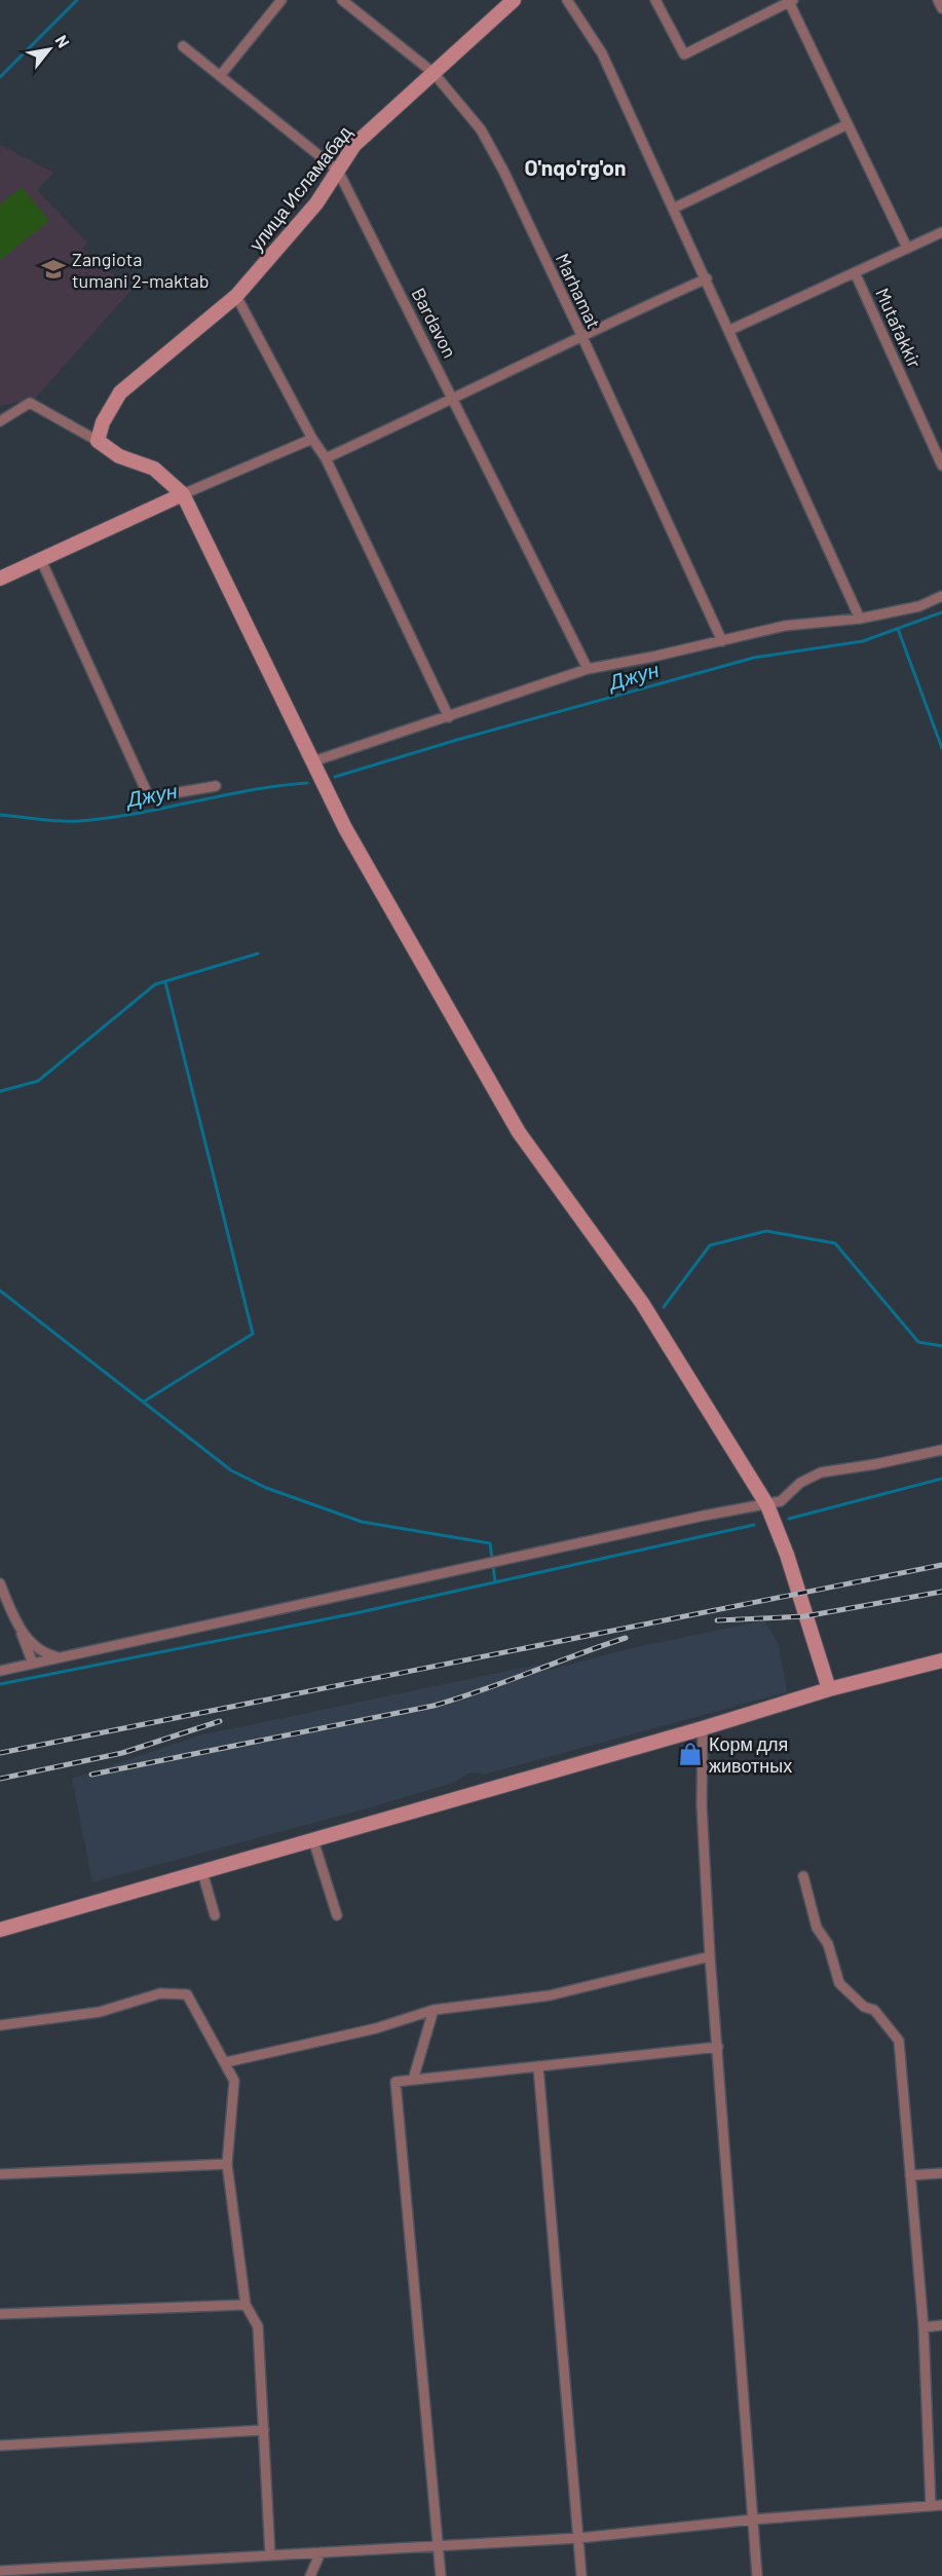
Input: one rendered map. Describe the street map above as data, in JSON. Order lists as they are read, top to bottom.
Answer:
{
  "streets": {
    "main road": ["улица Исламабад"],
    "street": ["Marhamat", "Bardavon", "Mutafakkir"]
  },
  "crossings": [
    ["улица Исламабад", "Marhamat"],
    ["улица Исламабад", "Bardavon"]
  ],
  "districts": ["O'nqo'rg'on"],
  "water": ["Джун"],
  "places": {
    "school or university": ["Zangiota tumani 2-maktab"],
    "shop": ["Корм для животных"]
  },
  "north": "top right"
}
